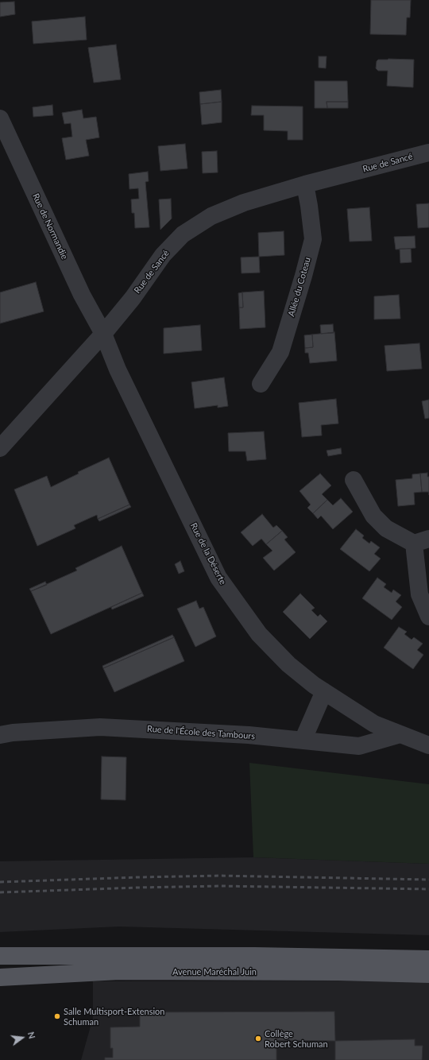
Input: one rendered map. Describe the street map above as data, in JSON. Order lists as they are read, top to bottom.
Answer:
{
  "streets": {
    "main road": ["Avenue Maréchal Juin"],
    "street": [
      "Rue de Sancé",
      "Rue de Normandie",
      "Allée du Coteau",
      "Rue de la Déserte",
      "Rue de l'École des Tambours"
    ]
  },
  "crossings": [
    ["Rue de Sancé", "Rue de Normandie"],
    ["Rue de Sancé", "Allée du Coteau"],
    ["Rue de Sancé", "Rue de la Déserte"],
    ["Rue de Normandie", "Rue de la Déserte"],
    ["Rue de la Déserte", "Rue de l'École des Tambours"]
  ],
  "places": ["Salle Multisport-Extension Schuman", "Collège Robert Schuman"],
  "north": "right"
}
